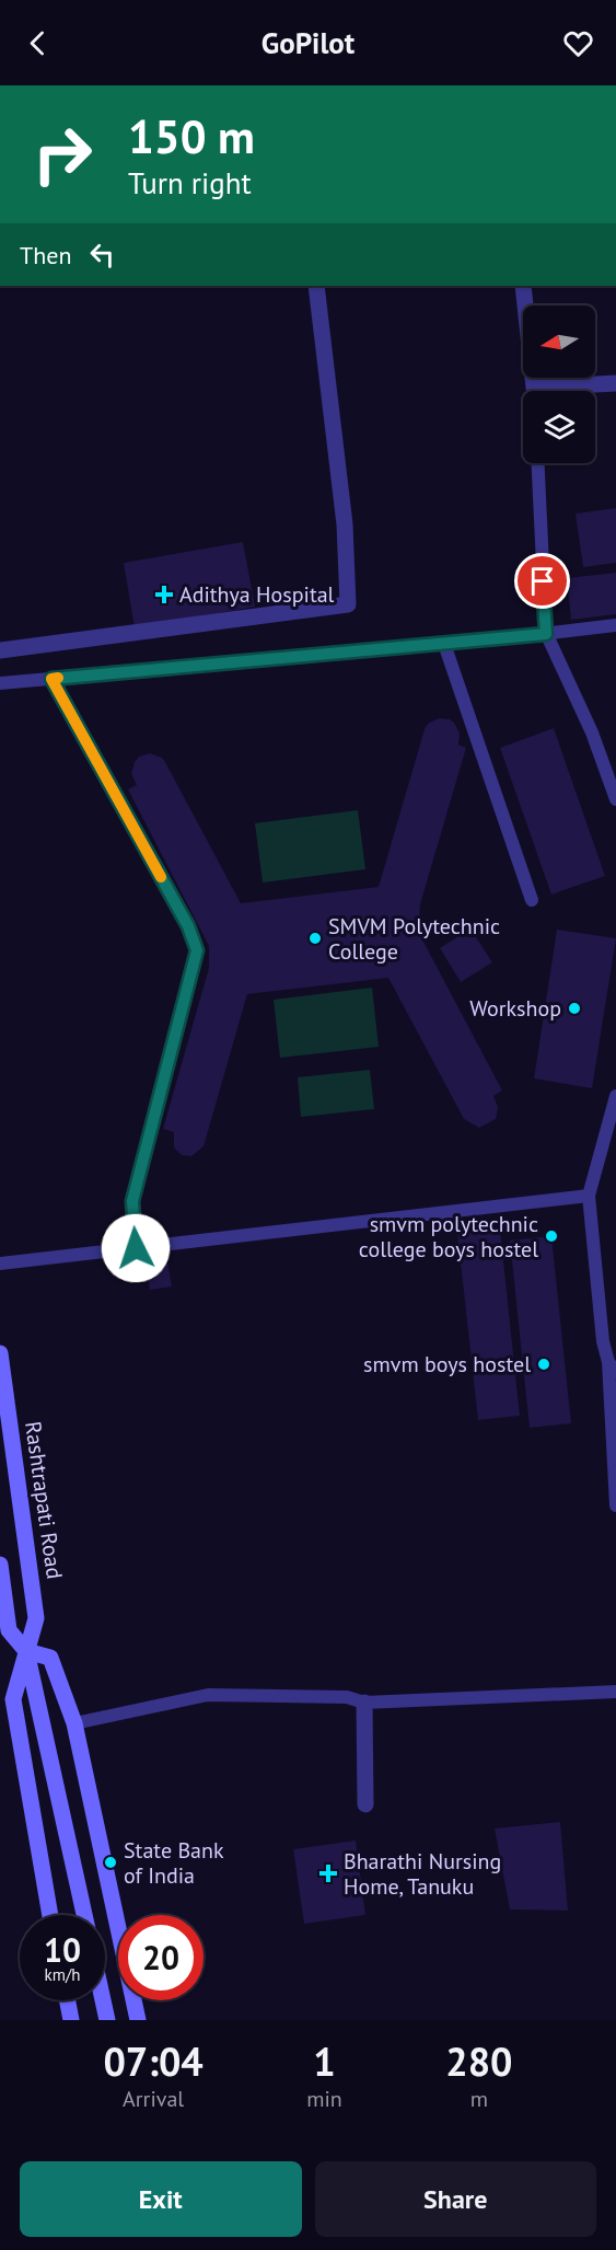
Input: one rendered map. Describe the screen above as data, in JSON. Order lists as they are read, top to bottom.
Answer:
{
  "streets": {
    "street": ["Rashtrapati Road"]
  },
  "places": {
    "health": ["Adithya Hospital", "Bharathi Nursing Home, Tanuku"],
    "other": [
      "SMVM Polytechnic College",
      "Workshop",
      "smvm polytechnic college boys hostel",
      "smvm boys hostel",
      "State Bank of India"
    ]
  },
  "north": "left",
  "page": {
    "header": "GoPilot",
    "turn": ["150 m", "Turn right"],
    "then": "Then",
    "speed": "10 km/h",
    "limit": "20",
    "eta": [
      "07:04",
      "Arrival",
      "1",
      "min",
      "280",
      "m"
    ],
    "buttons": ["Exit", "Share"]
  }
}
